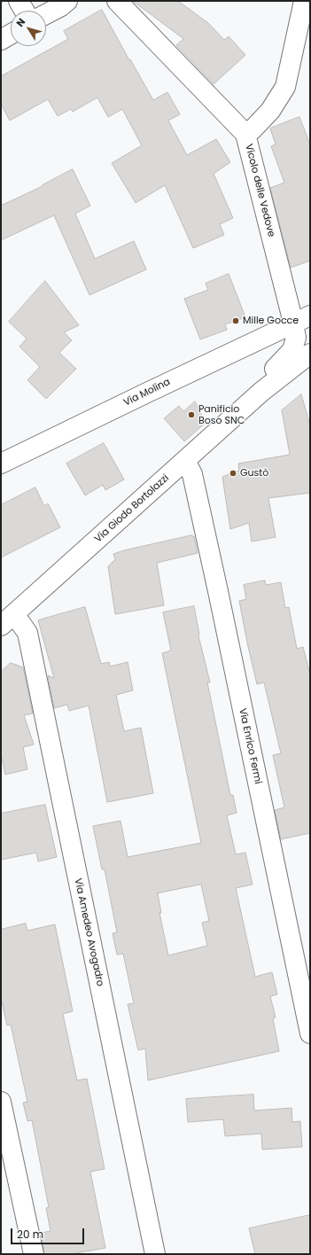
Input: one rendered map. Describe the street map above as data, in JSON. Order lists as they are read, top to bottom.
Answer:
{
  "streets": {
    "street": [
      "Vicolo delle Vedove",
      "Via Molina",
      "Via Giodo Bortolazzi",
      "Via Enrico Fermi",
      "Via Amedeo Avogadro"
    ]
  },
  "crossings": [
    ["Vicolo delle Vedove", "Via Molina"],
    ["Vicolo delle Vedove", "Via Giodo Bortolazzi"],
    ["Via Molina", "Via Giodo Bortolazzi"],
    ["Via Giodo Bortolazzi", "Via Enrico Fermi"],
    ["Via Giodo Bortolazzi", "Via Amedeo Avogadro"]
  ],
  "places": ["Mille Gocce", "Panificio Boso SNC", "Gustò"],
  "scale_bar": "20 m",
  "north": "top left"
}
